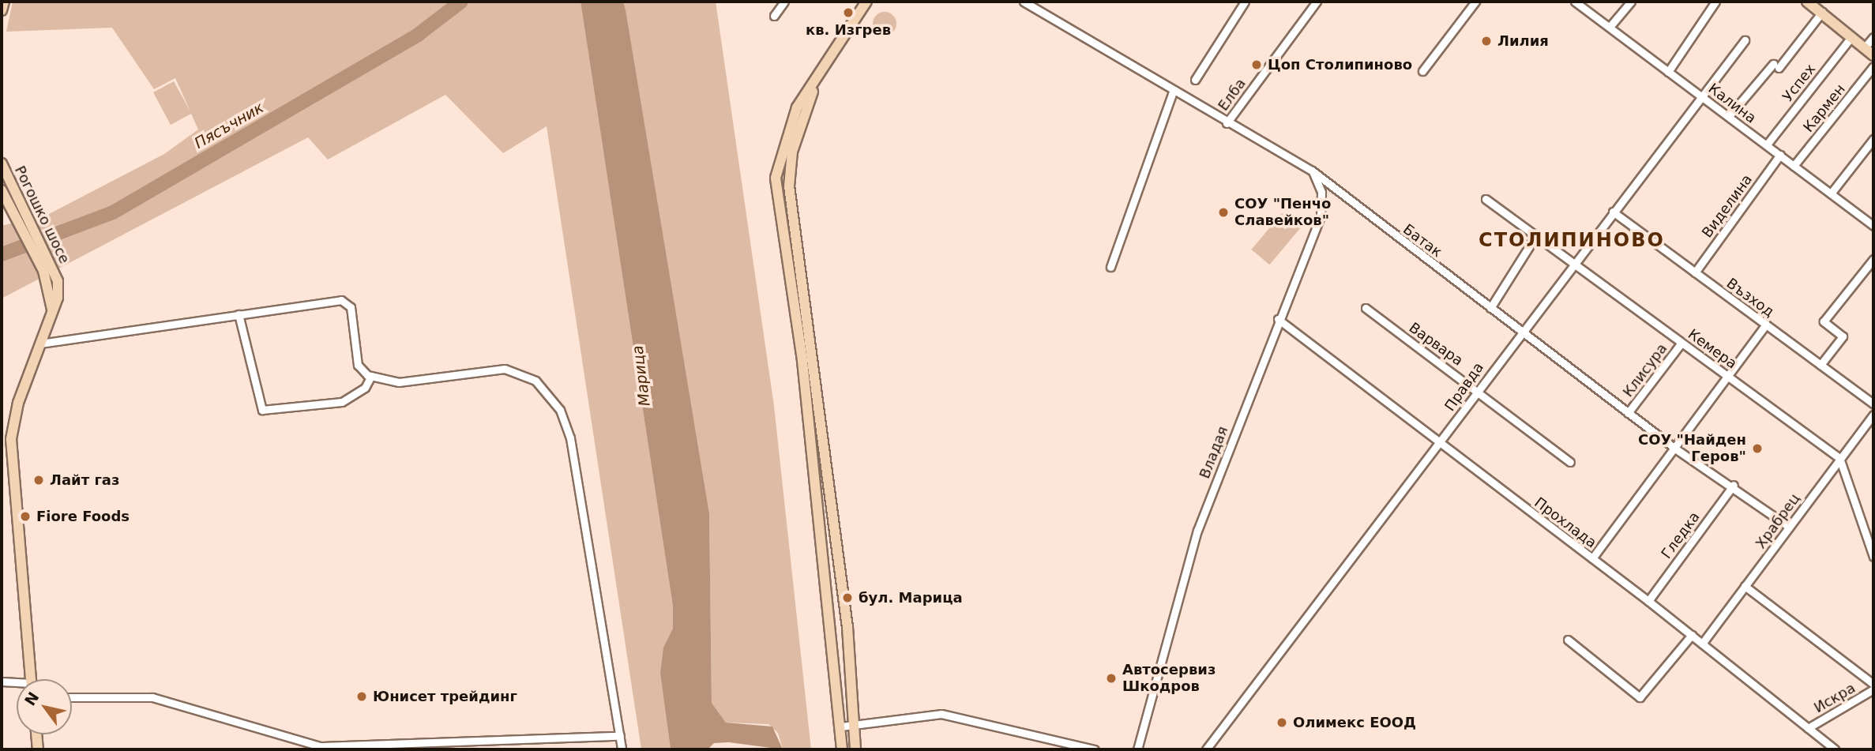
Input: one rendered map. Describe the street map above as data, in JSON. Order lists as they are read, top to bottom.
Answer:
{
  "streets": {
    "street": [
      "Успех",
      "Елба",
      "Калина",
      "Кармен",
      "Виделина",
      "Рогошко шосе",
      "Батак",
      "Възход",
      "Варвара",
      "Кемера",
      "Клисура",
      "Правда",
      "Владая",
      "Храбрец",
      "Прохлада",
      "Гледка",
      "Искра"
    ]
  },
  "crossings": [
    ["Успех", "Калина"],
    ["Елба", "Батак"],
    ["Калина", "Кармен"],
    ["Калина", "Виделина"],
    ["Калина", "Правда"],
    ["Виделина", "Възход"],
    ["Батак", "Клисура"],
    ["Батак", "Правда"],
    ["Батак", "Владая"],
    ["Батак", "Храбрец"],
    ["Батак", "Гледка"],
    ["Възход", "Правда"],
    ["Варвара", "Правда"],
    ["Кемера", "Клисура"],
    ["Кемера", "Правда"],
    ["Кемера", "Храбрец"],
    ["Правда", "Прохлада"],
    ["Владая", "Прохлада"],
    ["Храбрец", "Прохлада"],
    ["Прохлада", "Гледка"],
    ["Прохлада", "Искра"]
  ],
  "districts": ["СТОЛИПИНОВО"],
  "water": ["Пясъчник", "Марица"],
  "places": [
    "кв. Изгрев",
    "Лилия",
    "Цоп Столипиново",
    "СОУ \"Пенчо Славейков\"",
    "СОУ \"Найден Геров\"",
    "Лайт газ",
    "Fiore Foods",
    "бул. Марица",
    "Автосервиз Шкодров",
    "Юнисет трейдинг",
    "Олимекс ЕООД"
  ],
  "north": "top left"
}
